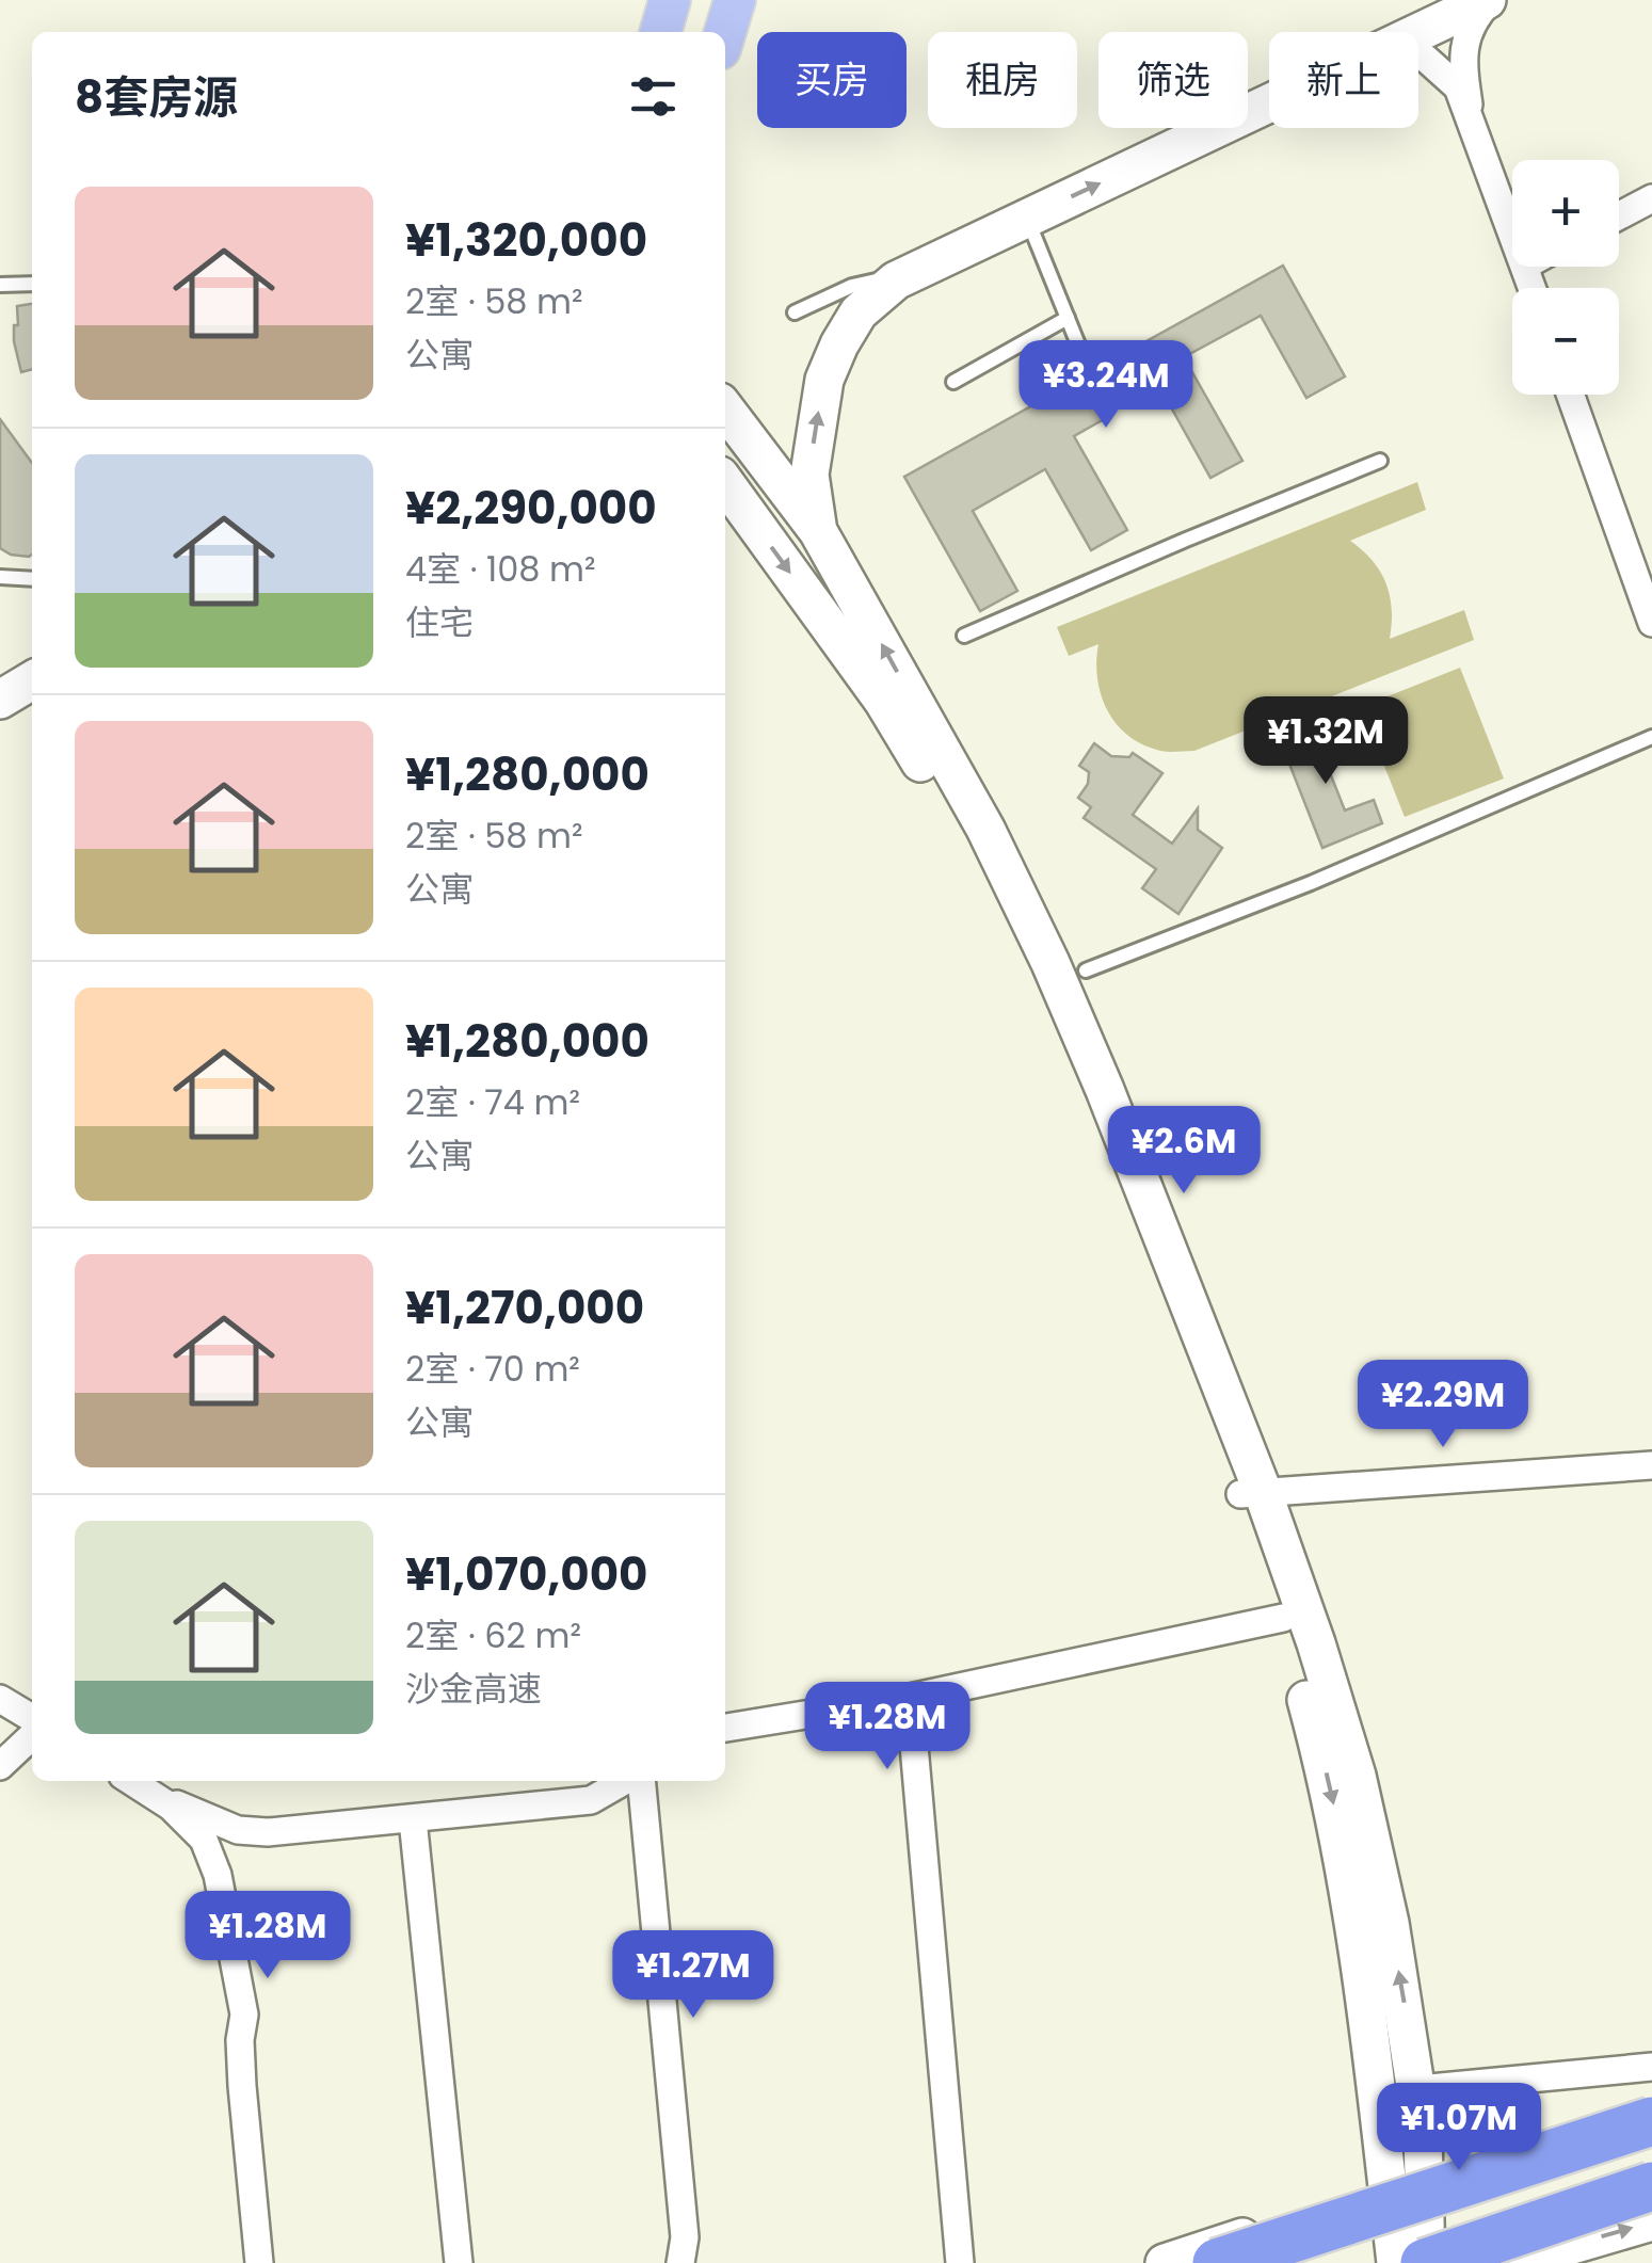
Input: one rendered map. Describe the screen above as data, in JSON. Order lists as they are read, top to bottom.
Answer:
{
  "page": {
    "chip": [
      "买房",
      "租房",
      "筛选",
      "新上"
    ],
    "heading": "8套房源",
    "map_buttons": ["+", "−"],
    "list": [
      {
        "name": "¥1,320,000",
        "note": "2室 · 58 m² · 公寓"
      },
      {
        "name": "¥2,290,000",
        "note": "4室 · 108 m² · 住宅"
      },
      {
        "name": "¥1,280,000",
        "note": "2室 · 58 m² · 公寓"
      },
      {
        "name": "¥1,280,000",
        "note": "2室 · 74 m² · 公寓"
      },
      {
        "name": "¥1,270,000",
        "note": "2室 · 70 m² · 公寓"
      },
      {
        "name": "¥1,070,000",
        "note": "2室 · 62 m² · 沙金高速"
      }
    ],
    "price": [
      "¥3.24M",
      "¥1.32M",
      "¥2.6M",
      "¥2.29M",
      "¥1.28M",
      "¥1.28M",
      "¥1.27M",
      "¥1.07M"
    ]
  }
}
